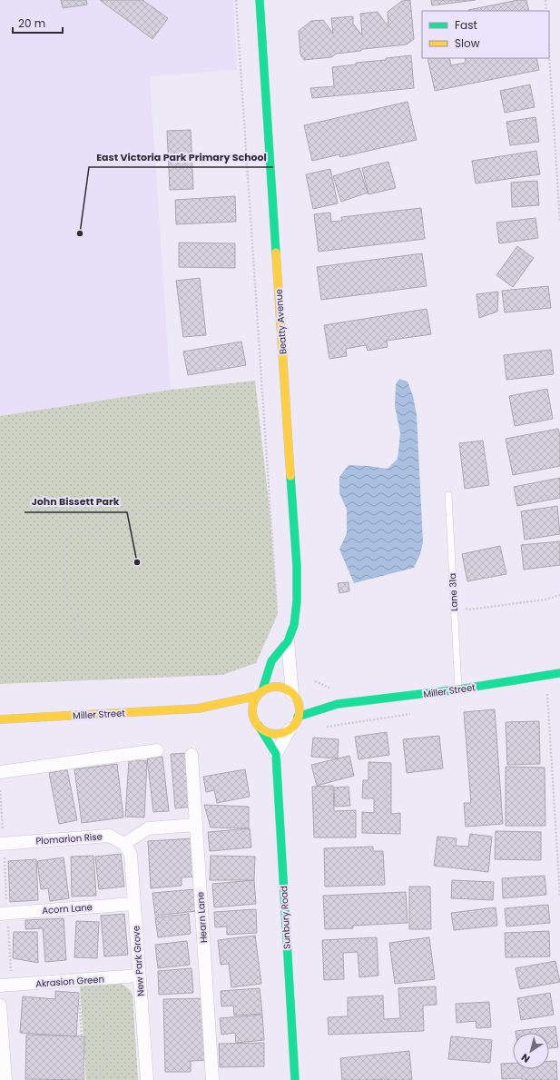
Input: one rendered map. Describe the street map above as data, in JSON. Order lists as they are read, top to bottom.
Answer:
{
  "streets": {
    "street": [
      "Beatty Avenue",
      "Miller Street",
      "Plomarion Rise",
      "Acorn Lane",
      "Hearn Lane",
      "Sunbury Road",
      "New Park Grove",
      "Akrasion Green"
    ],
    "lane": ["Lane 31a"]
  },
  "crossings": [
    ["Beatty Avenue", "Miller Street"],
    ["Beatty Avenue", "Sunbury Road"],
    ["Lane 31a", "Miller Street"],
    ["Miller Street", "Sunbury Road"],
    ["Plomarion Rise", "New Park Grove"],
    ["Acorn Lane", "New Park Grove"],
    ["New Park Grove", "Akrasion Green"]
  ],
  "places": ["East Victoria Park Primary School", "John Bissett Park"],
  "legend": ["Fast", "Slow"],
  "scale_bar": "20 m",
  "north": "bottom left"
}
